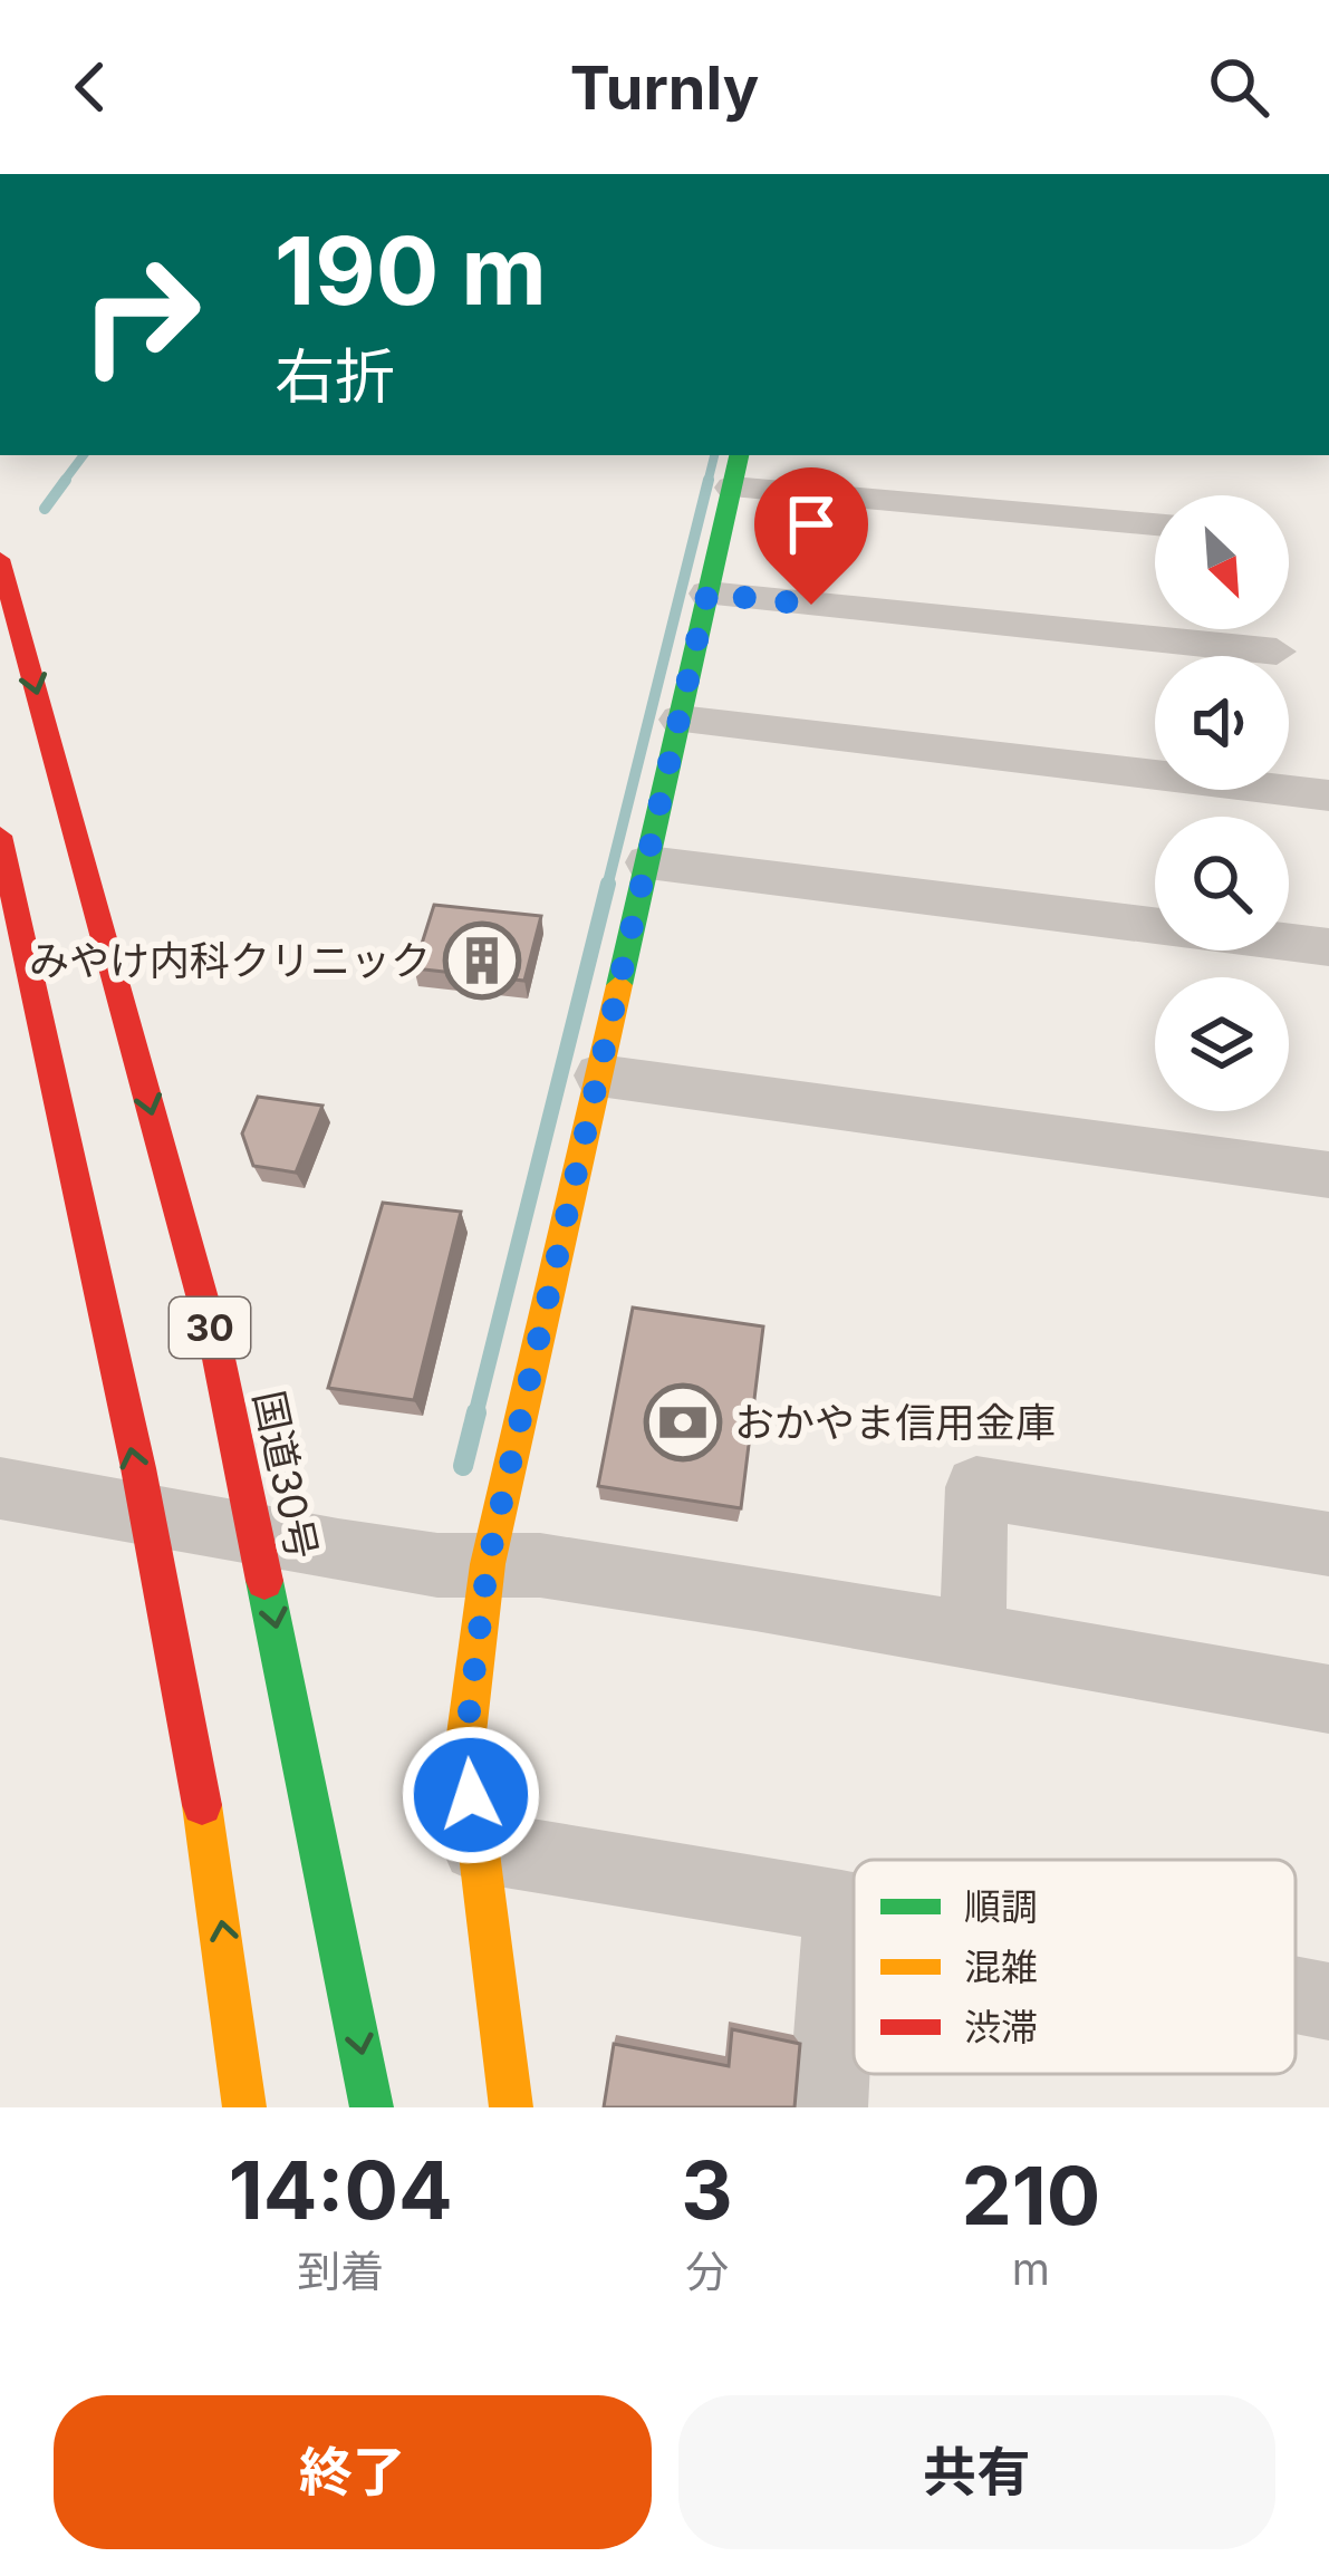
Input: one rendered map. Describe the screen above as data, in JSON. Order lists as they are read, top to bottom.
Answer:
{
  "streets": {
    "main road": ["30", "国道30号"]
  },
  "places": {
    "building": ["みやけ内科クリニック"],
    "bank": ["おかやま信用金庫"]
  },
  "legend": ["順調", "混雑", "渋滞"],
  "north": "bottom right",
  "page": {
    "header": "Turnly",
    "turn": ["190 m", "右折"],
    "eta": [
      "14:04",
      "到着",
      "3",
      "分",
      "210",
      "m"
    ],
    "buttons": ["終了", "共有"]
  }
}
